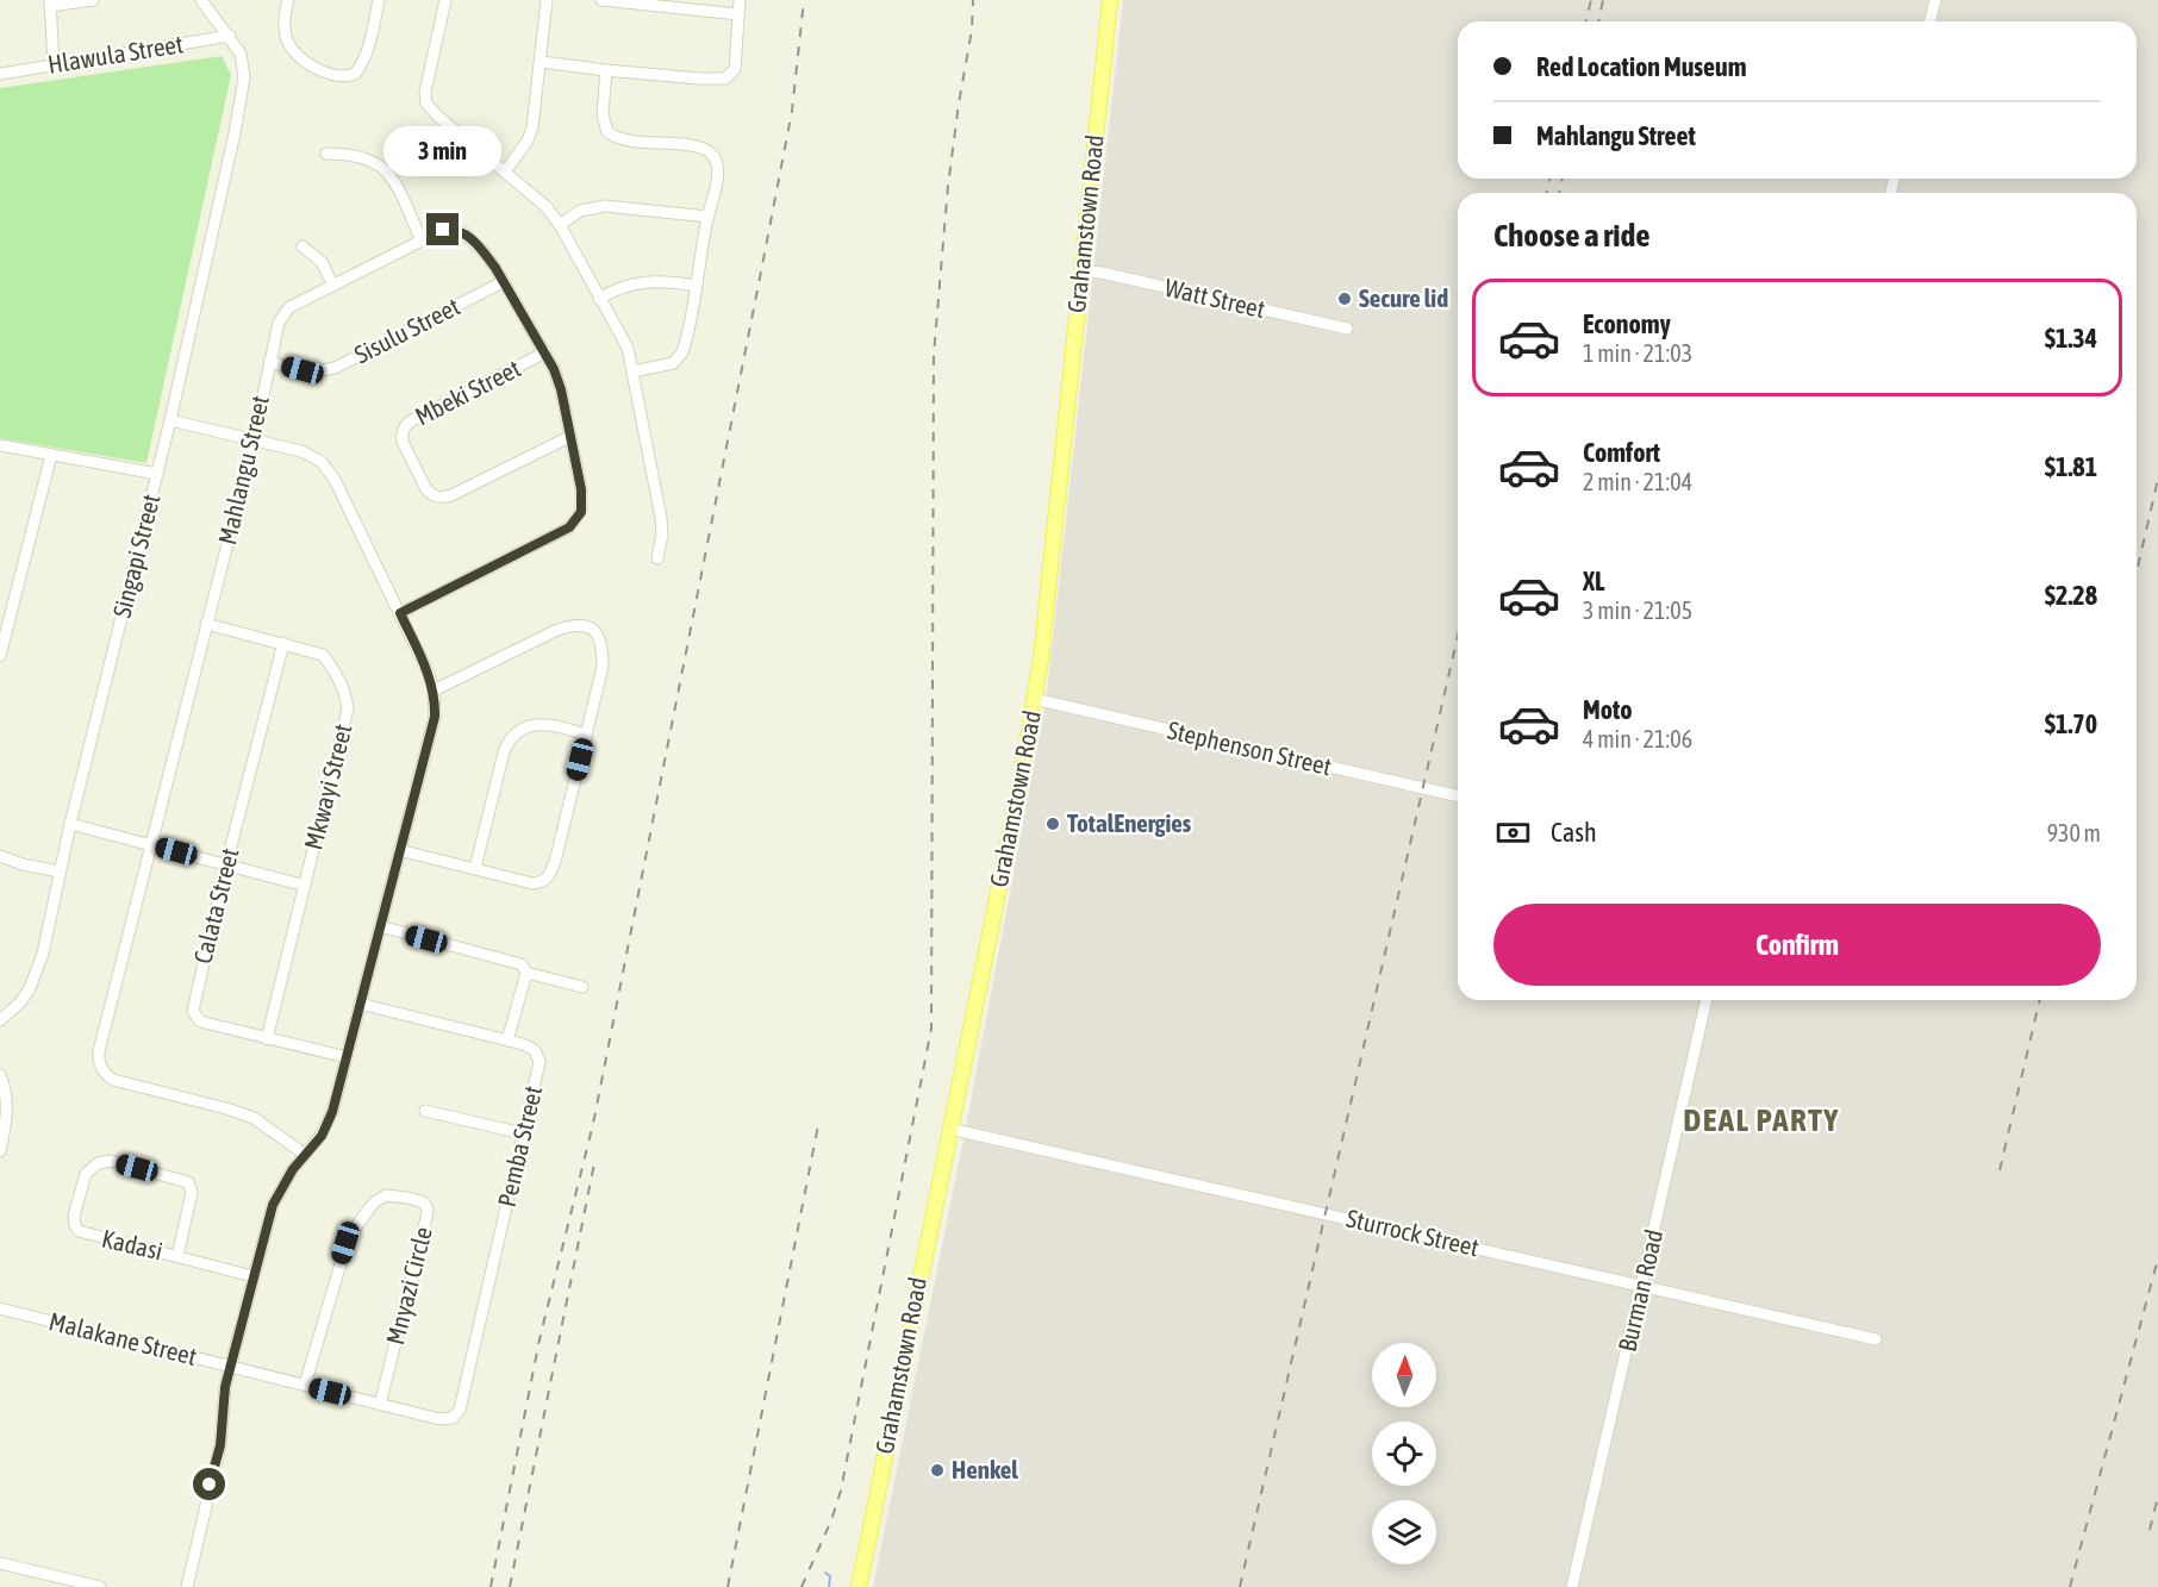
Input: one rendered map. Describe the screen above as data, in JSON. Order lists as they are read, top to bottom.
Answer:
{
  "streets": {
    "main road": ["Grahamstown Road"],
    "street": [
      "Hlawula Street",
      "Watt Street",
      "Sisulu Street",
      "Mbeki Street",
      "Mahlangu Street",
      "Singapi Street",
      "Stephenson Street",
      "Mkwayi Street",
      "Calata Street",
      "Pemba Street",
      "Sturrock Street",
      "Kadasi",
      "Mnyazi Circle",
      "Burman Road",
      "Malakane Street"
    ]
  },
  "crossings": [
    ["Hlawula Street", "Singapi Street"],
    ["Grahamstown Road", "Watt Street"],
    ["Grahamstown Road", "Stephenson Street"],
    ["Grahamstown Road", "Sturrock Street"],
    ["Sisulu Street", "Mahlangu Street"],
    ["Mbeki Street", "Mahlangu Street"],
    ["Mahlangu Street", "Mkwayi Street"],
    ["Mkwayi Street", "Calata Street"],
    ["Pemba Street", "Malakane Street"],
    ["Sturrock Street", "Burman Road"],
    ["Mnyazi Circle", "Malakane Street"]
  ],
  "districts": ["DEAL PARTY"],
  "places": ["Secure lid", "TotalEnergies", "Henkel"],
  "north": "top",
  "page": {
    "banner": ["Red Location Museum", "Mahlangu Street"],
    "bubble": "3 min",
    "heading": "Choose a ride",
    "list": [
      {
        "name": "Economy",
        "note": "1 min · 21:03",
        "value": "$1.34"
      },
      {
        "name": "Comfort",
        "note": "2 min · 21:04",
        "value": "$1.81"
      },
      {
        "name": "XL",
        "note": "3 min · 21:05",
        "value": "$2.28"
      },
      {
        "name": "Moto",
        "note": "4 min · 21:06",
        "value": "$1.70"
      }
    ],
    "pay": ["Cash", "930 m"],
    "buttons": "Confirm"
  }
}
